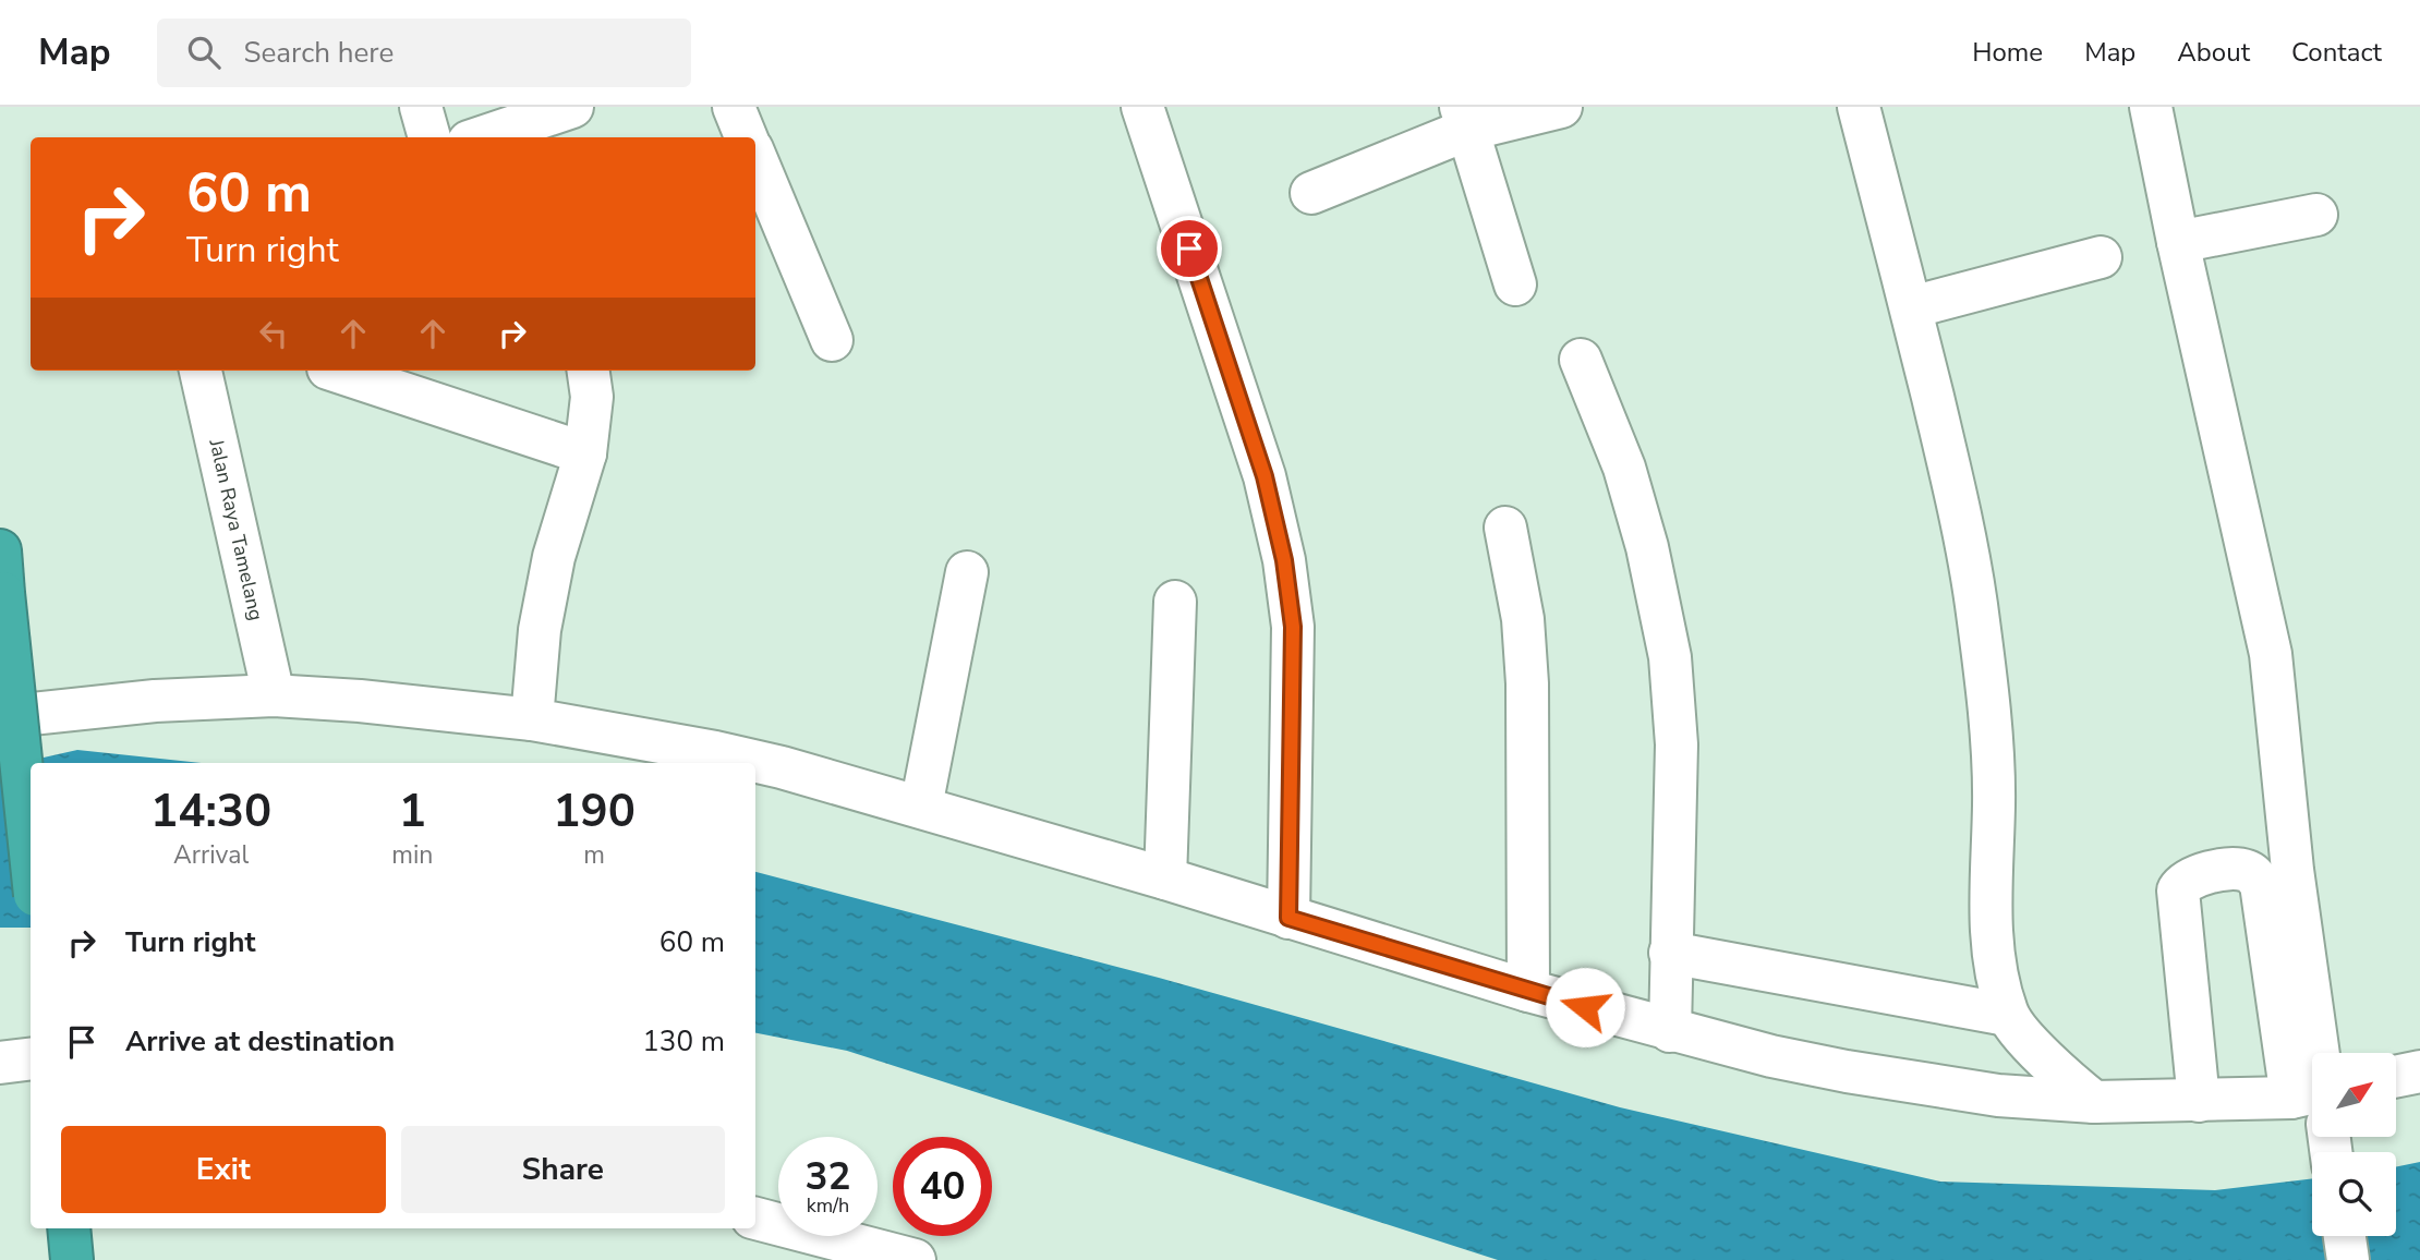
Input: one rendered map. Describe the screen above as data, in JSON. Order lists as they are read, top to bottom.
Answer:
{
  "streets": {
    "street": ["Jalan Raya Tamelang"]
  },
  "north": "top right",
  "page": {
    "header": "Map",
    "search": "Search here",
    "nav": [
      "Home",
      "Map",
      "About",
      "Contact"
    ],
    "turn": ["60 m", "Turn right"],
    "eta": [
      "14:30",
      "Arrival",
      "1",
      "min",
      "190",
      "m"
    ],
    "list": [
      {
        "name": "Turn right",
        "value": "60 m"
      },
      {
        "name": "Arrive at destination",
        "value": "130 m"
      }
    ],
    "buttons": ["Exit", "Share"],
    "speed": "32 km/h",
    "limit": "40"
  }
}
